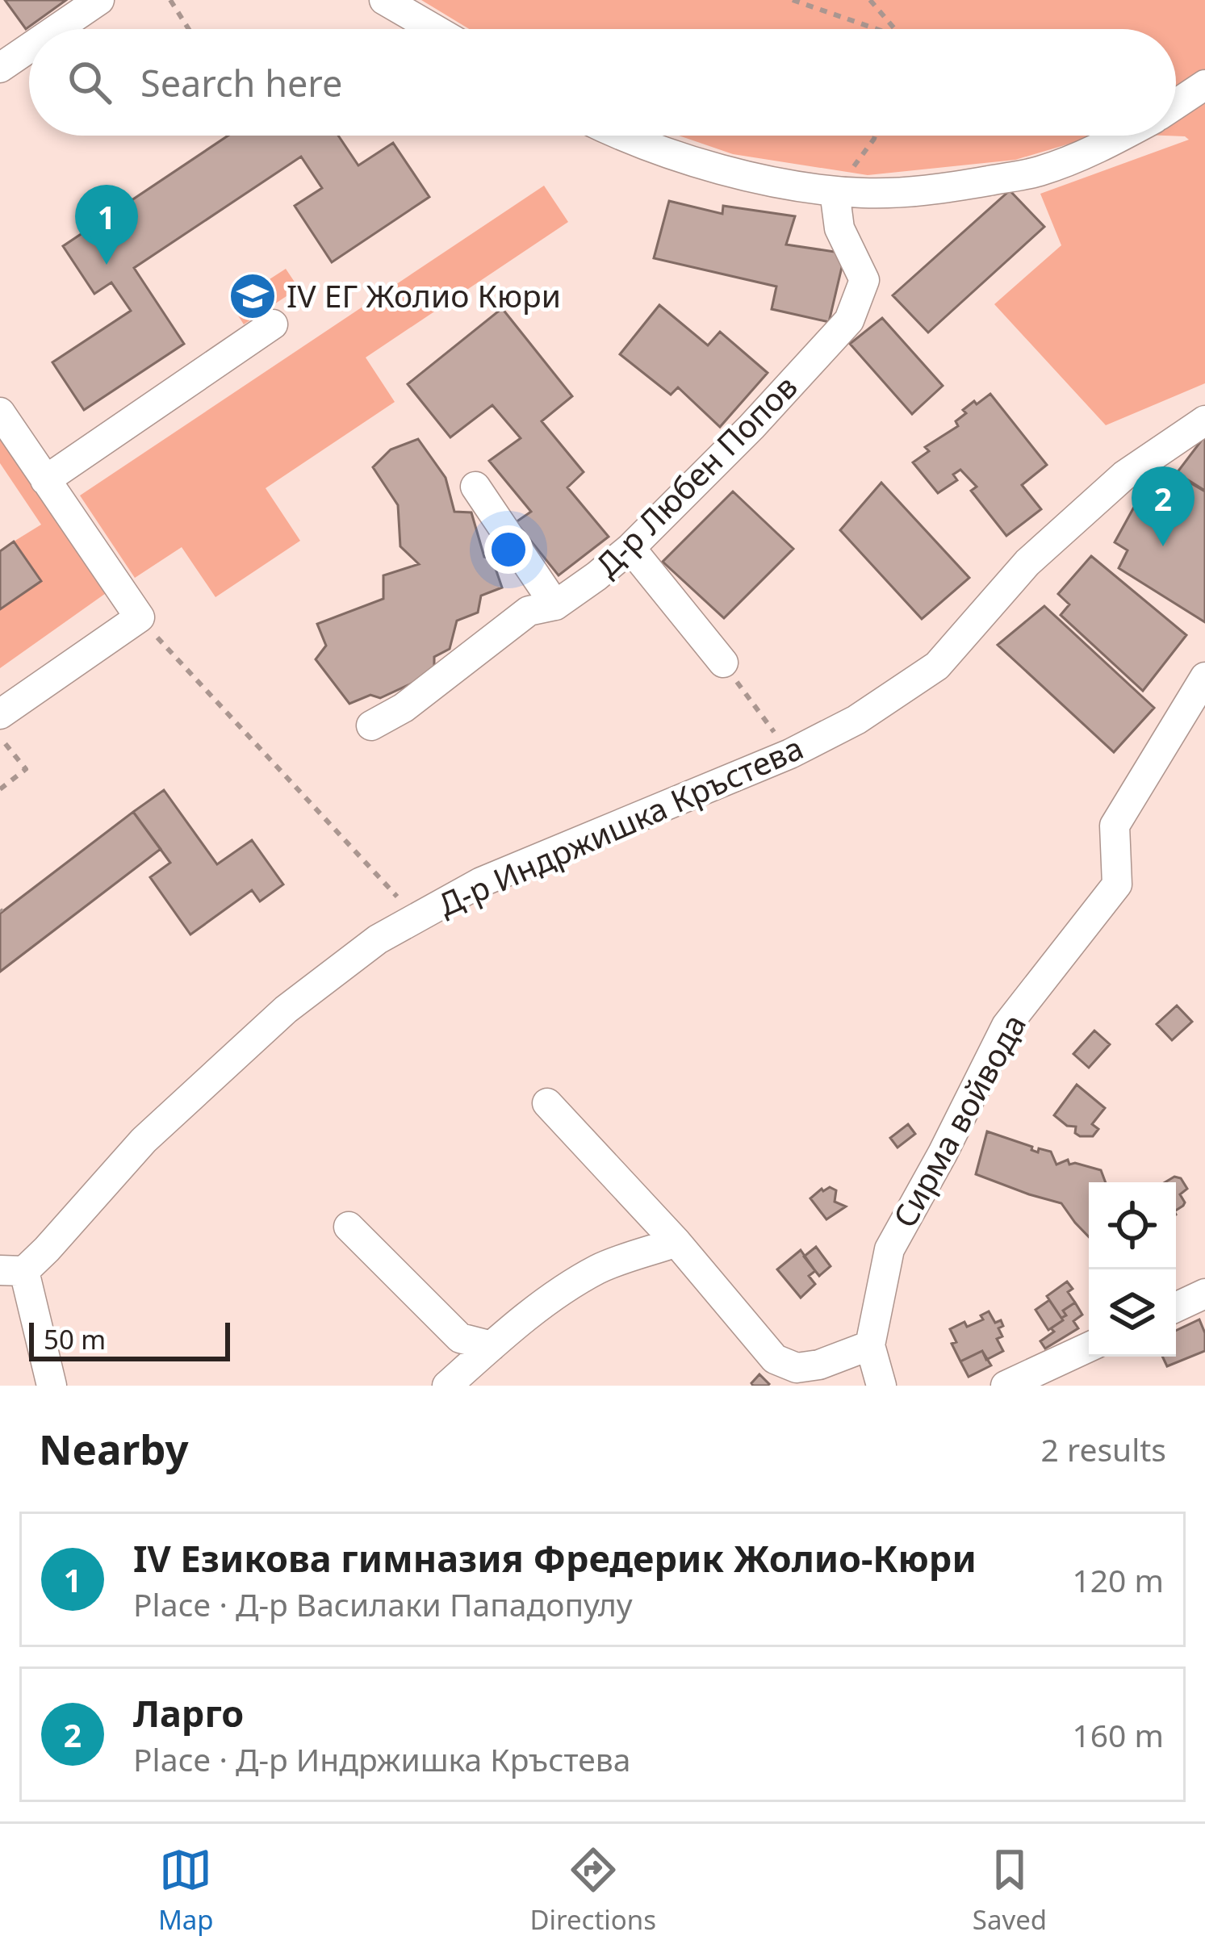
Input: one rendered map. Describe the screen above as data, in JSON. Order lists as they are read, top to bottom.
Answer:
{
  "streets": {
    "street": ["Д-р Любен Попов", "Д-р Индржишка Кръстева", "Сирма войвода"]
  },
  "places": {
    "school or university": ["IV ЕГ Жолио Кюри"]
  },
  "scale_bar": "50 m",
  "page": {
    "search": "Search here",
    "pins": ["1", "2"],
    "scale": "50 m",
    "heading": ["Nearby", "2 results"],
    "list": [
      {
        "mark": "1",
        "name": "IV Езикова гимназия Фредерик Жолио-Кюри",
        "note": "Place · Д-р Василаки Пападопулу",
        "value": "120 m"
      },
      {
        "mark": "2",
        "name": "Ларго",
        "note": "Place · Д-р Индржишка Кръстева",
        "value": "160 m"
      }
    ],
    "nav": ["Map", "Directions", "Saved"]
  }
}
